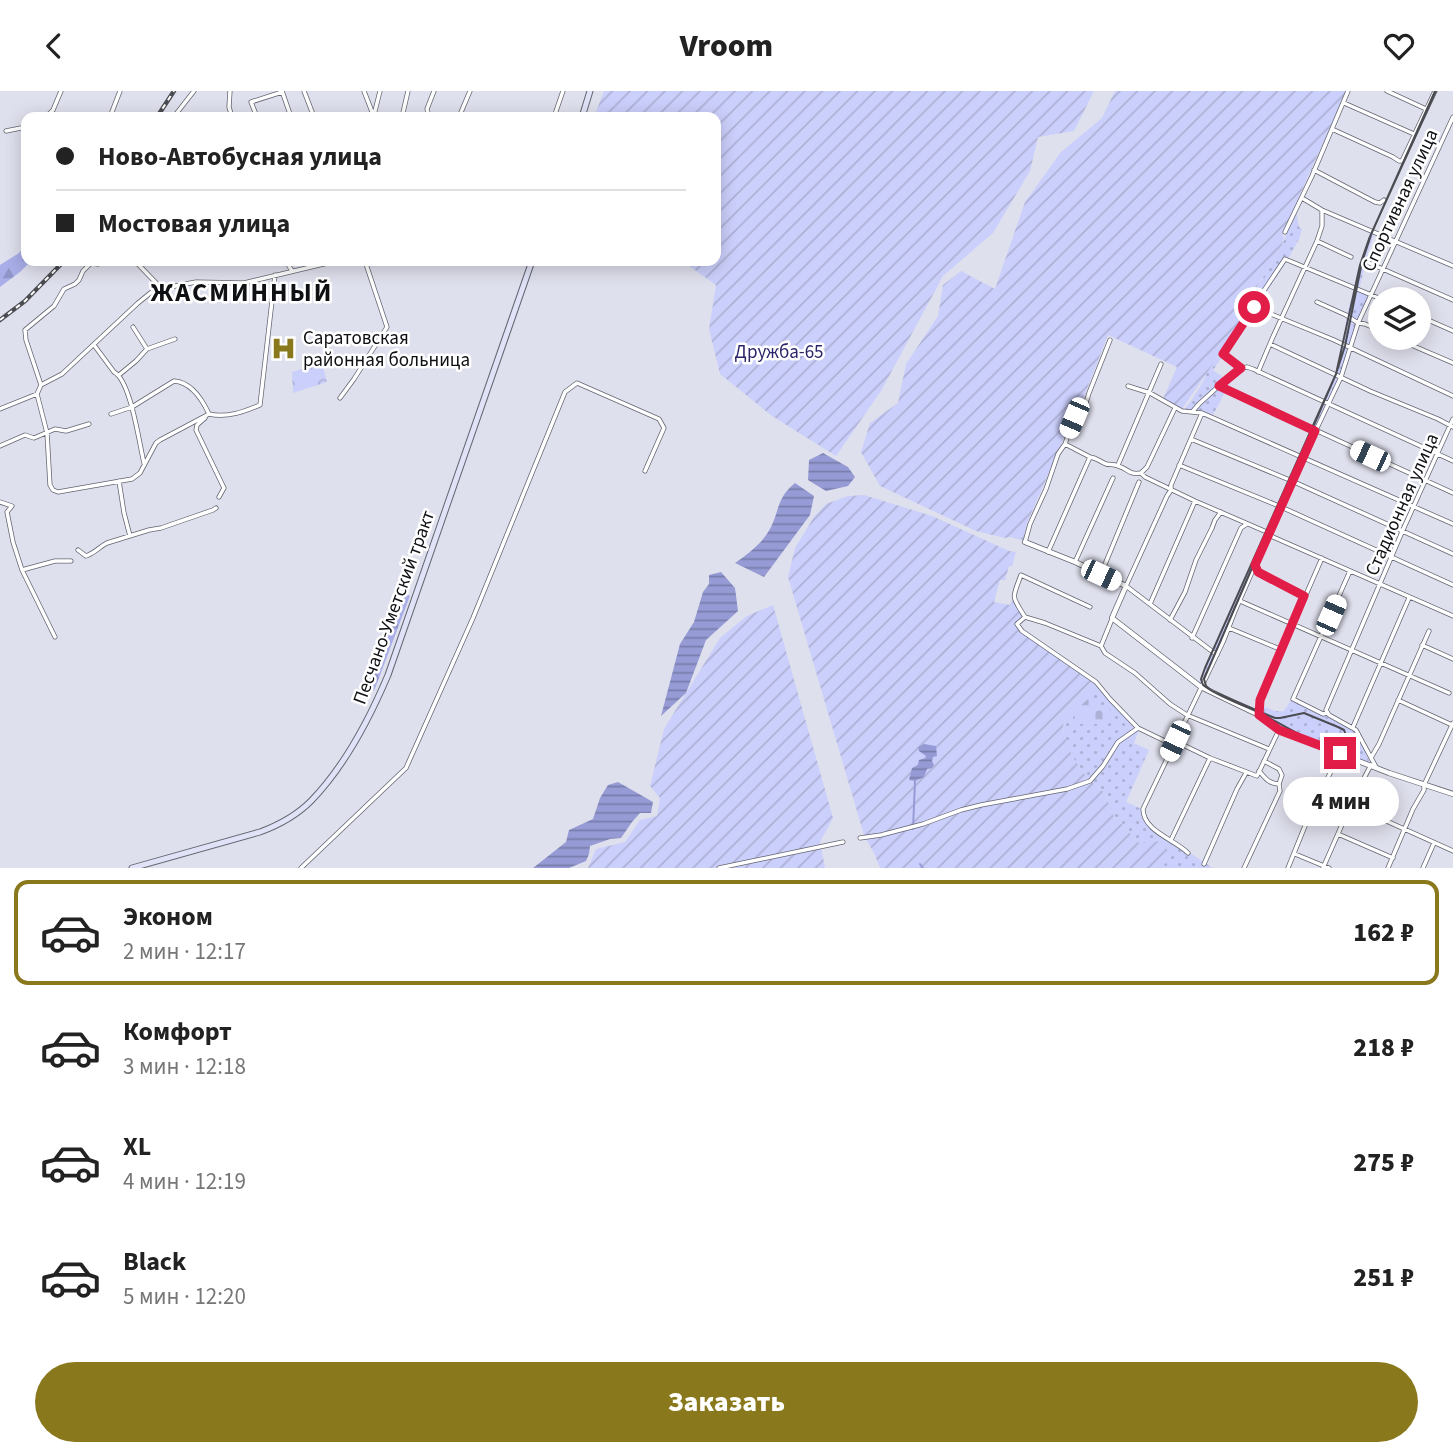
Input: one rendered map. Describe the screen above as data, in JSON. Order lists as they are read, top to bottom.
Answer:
{
  "streets": {
    "main road": ["Песчано-Уметский тракт"],
    "street": ["Спортивная улица", "Стадионная улица"]
  },
  "districts": ["ЖАСМИННЫЙ"],
  "parks": ["Дружба-65"],
  "places": {
    "hospital": ["Саратовская районная больница"]
  },
  "page": {
    "header": "Vroom",
    "banner": ["Ново-Автобусная улица", "Мостовая улица"],
    "bubble": "4 мин",
    "list": [
      {
        "name": "Эконом",
        "note": "2 мин · 12:17",
        "value": "162 ₽"
      },
      {
        "name": "Комфорт",
        "note": "3 мин · 12:18",
        "value": "218 ₽"
      },
      {
        "name": "XL",
        "note": "4 мин · 12:19",
        "value": "275 ₽"
      },
      {
        "name": "Black",
        "note": "5 мин · 12:20",
        "value": "251 ₽"
      }
    ],
    "buttons": "Заказать"
  }
}
